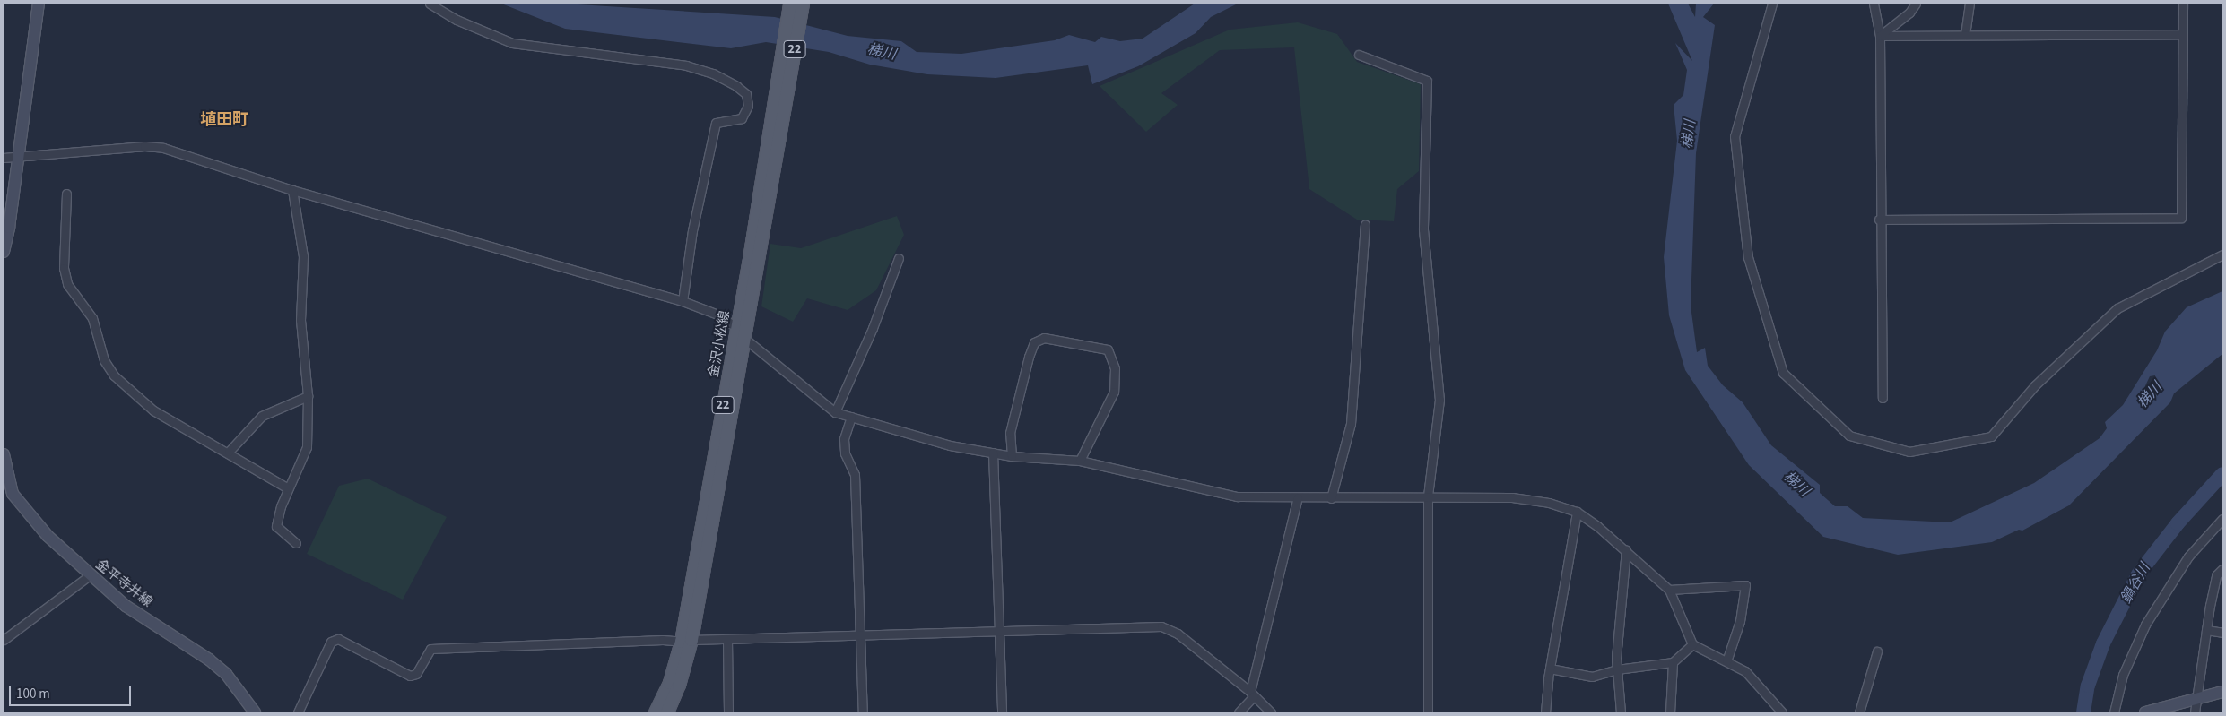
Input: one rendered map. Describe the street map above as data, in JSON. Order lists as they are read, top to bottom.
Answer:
{
  "streets": {
    "main road": ["22", "金沢小松線", "金平寺井線"]
  },
  "districts": ["埴田町"],
  "water": ["梯川", "鍋谷川"],
  "scale_bar": "100 m"
}
